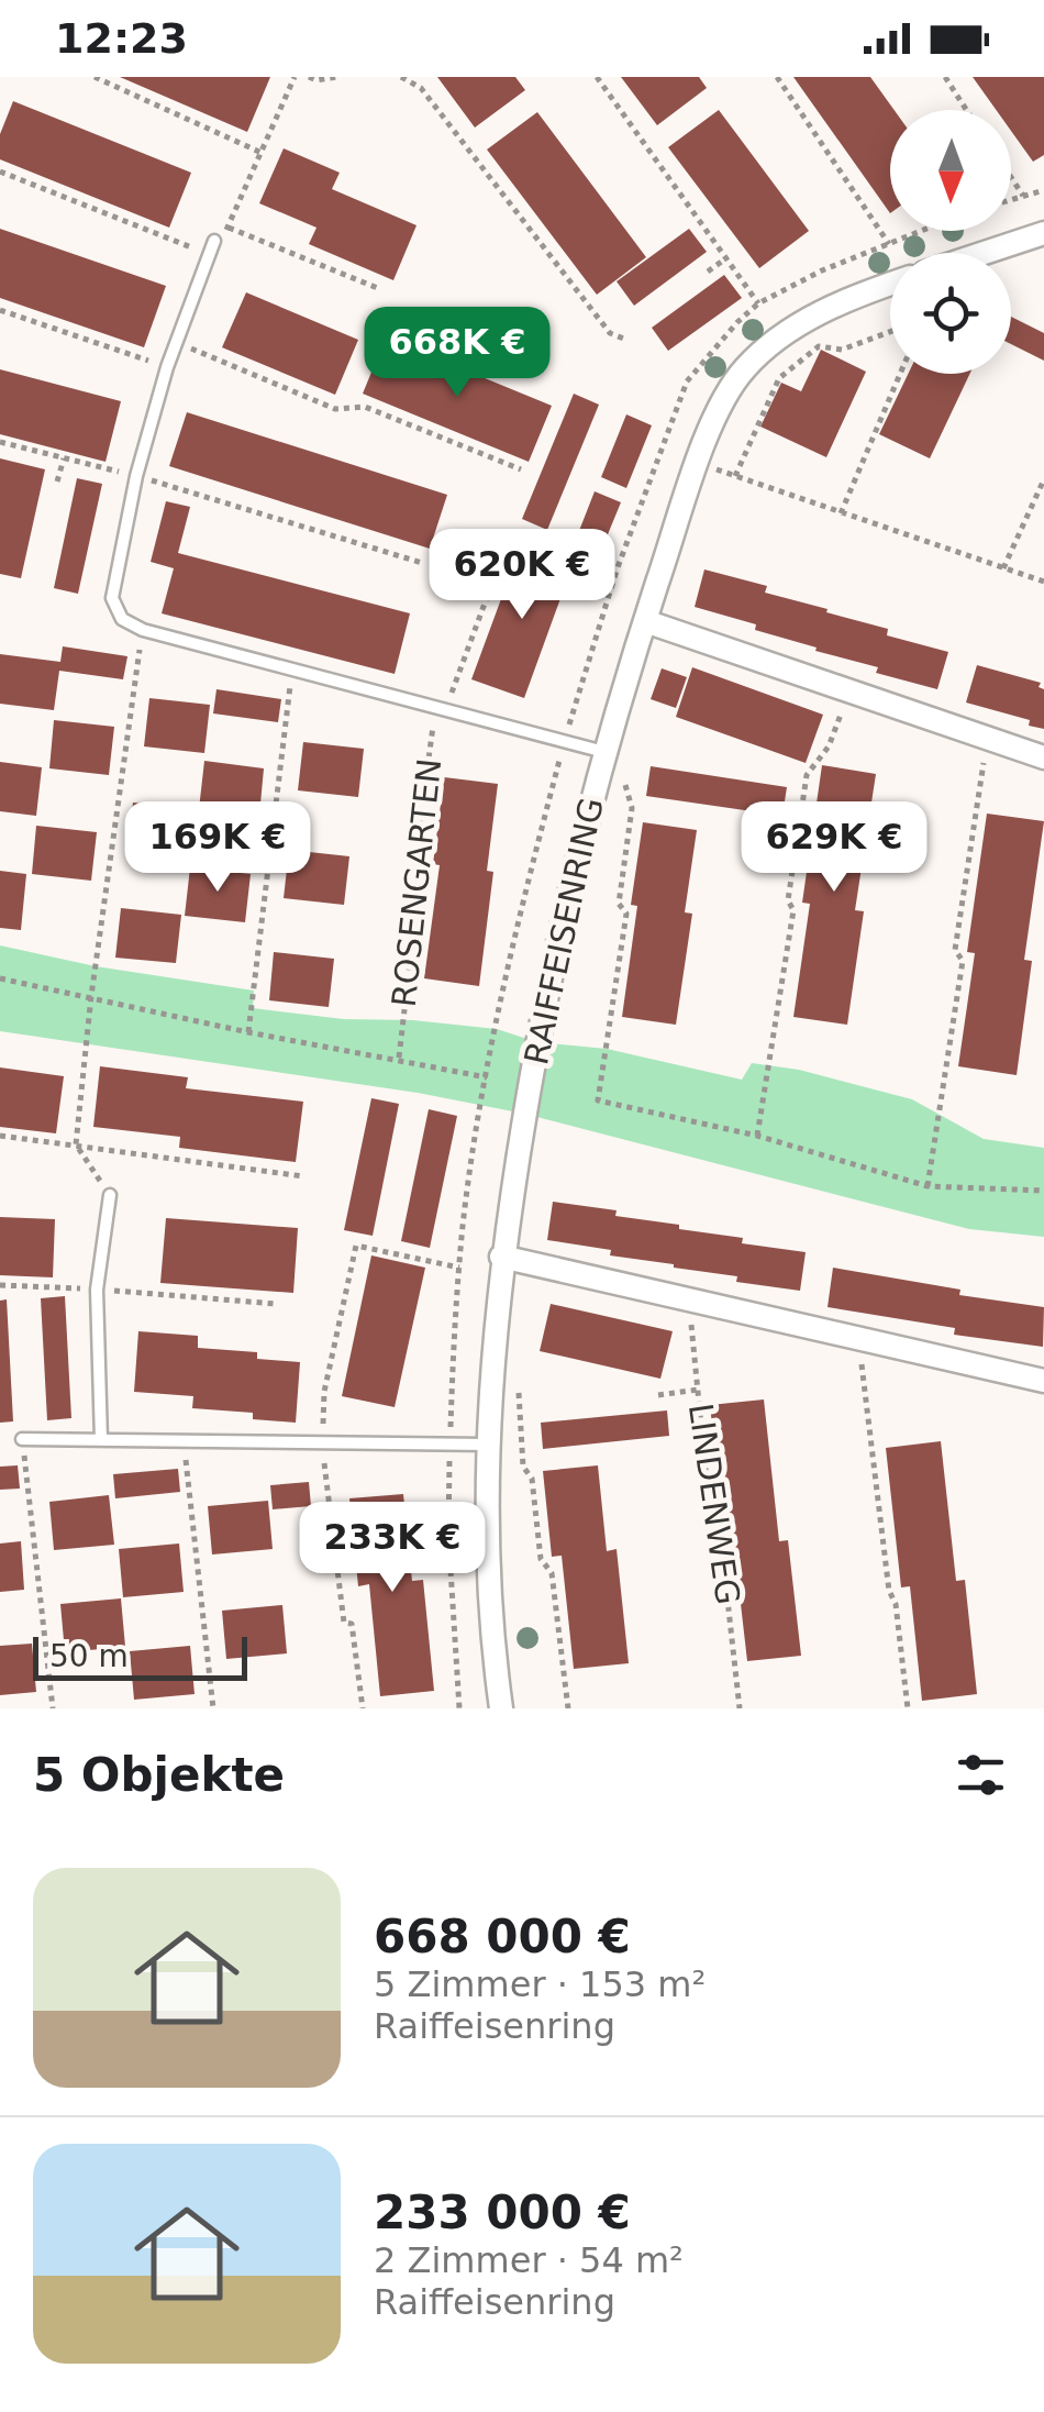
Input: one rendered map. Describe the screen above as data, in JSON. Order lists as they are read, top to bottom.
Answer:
{
  "streets": {
    "street": ["RAIFFEISENRING"],
    "lane": ["ROSENGARTEN"],
    "path": ["LINDENWEG"]
  },
  "crossings": [
    ["ROSENGARTEN", "RAIFFEISENRING"]
  ],
  "scale_bar": "50 m",
  "north": "bottom",
  "page": {
    "status": "12:23",
    "price": [
      "668K €",
      "620K €",
      "169K €",
      "629K €",
      "233K €"
    ],
    "scale": "50 m",
    "heading": "5 Objekte",
    "list": [
      {
        "name": "668 000 €",
        "note": "5 Zimmer · 153 m² · Raiffeisenring"
      },
      {
        "name": "233 000 €",
        "note": "2 Zimmer · 54 m² · Raiffeisenring"
      }
    ]
  }
}
